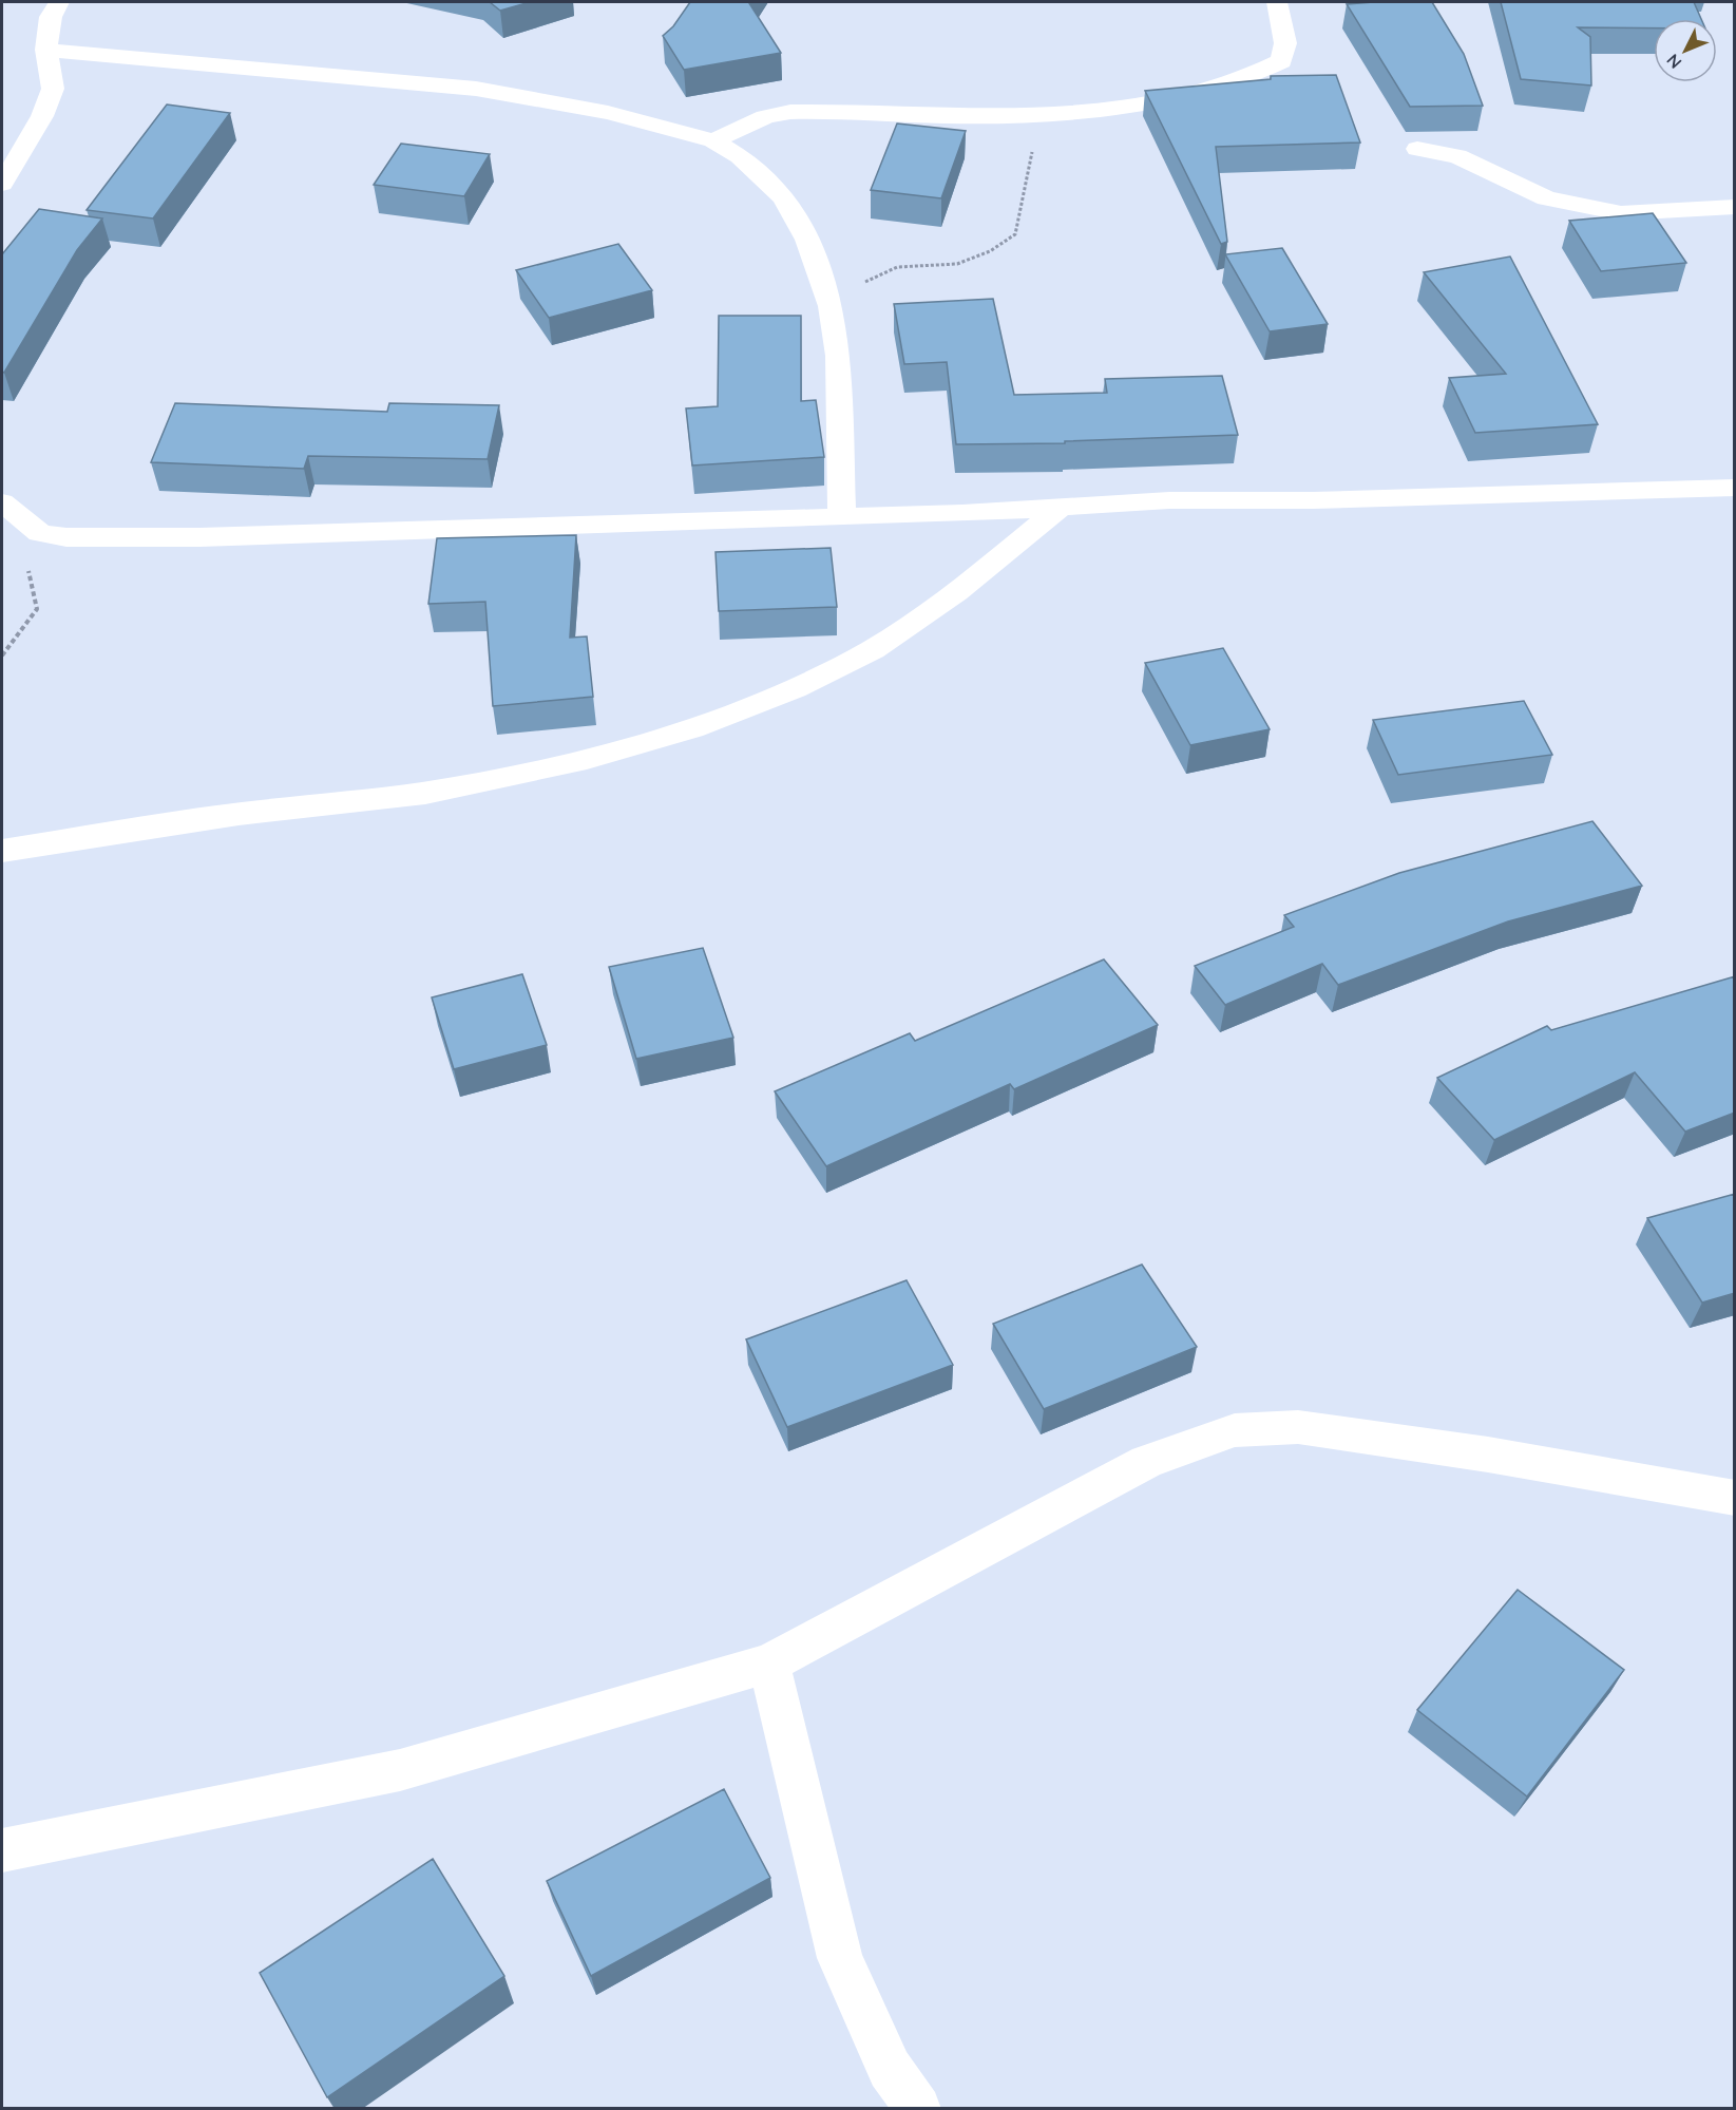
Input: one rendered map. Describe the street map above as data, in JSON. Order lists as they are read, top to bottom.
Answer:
{
  "north": "bottom left"
}
